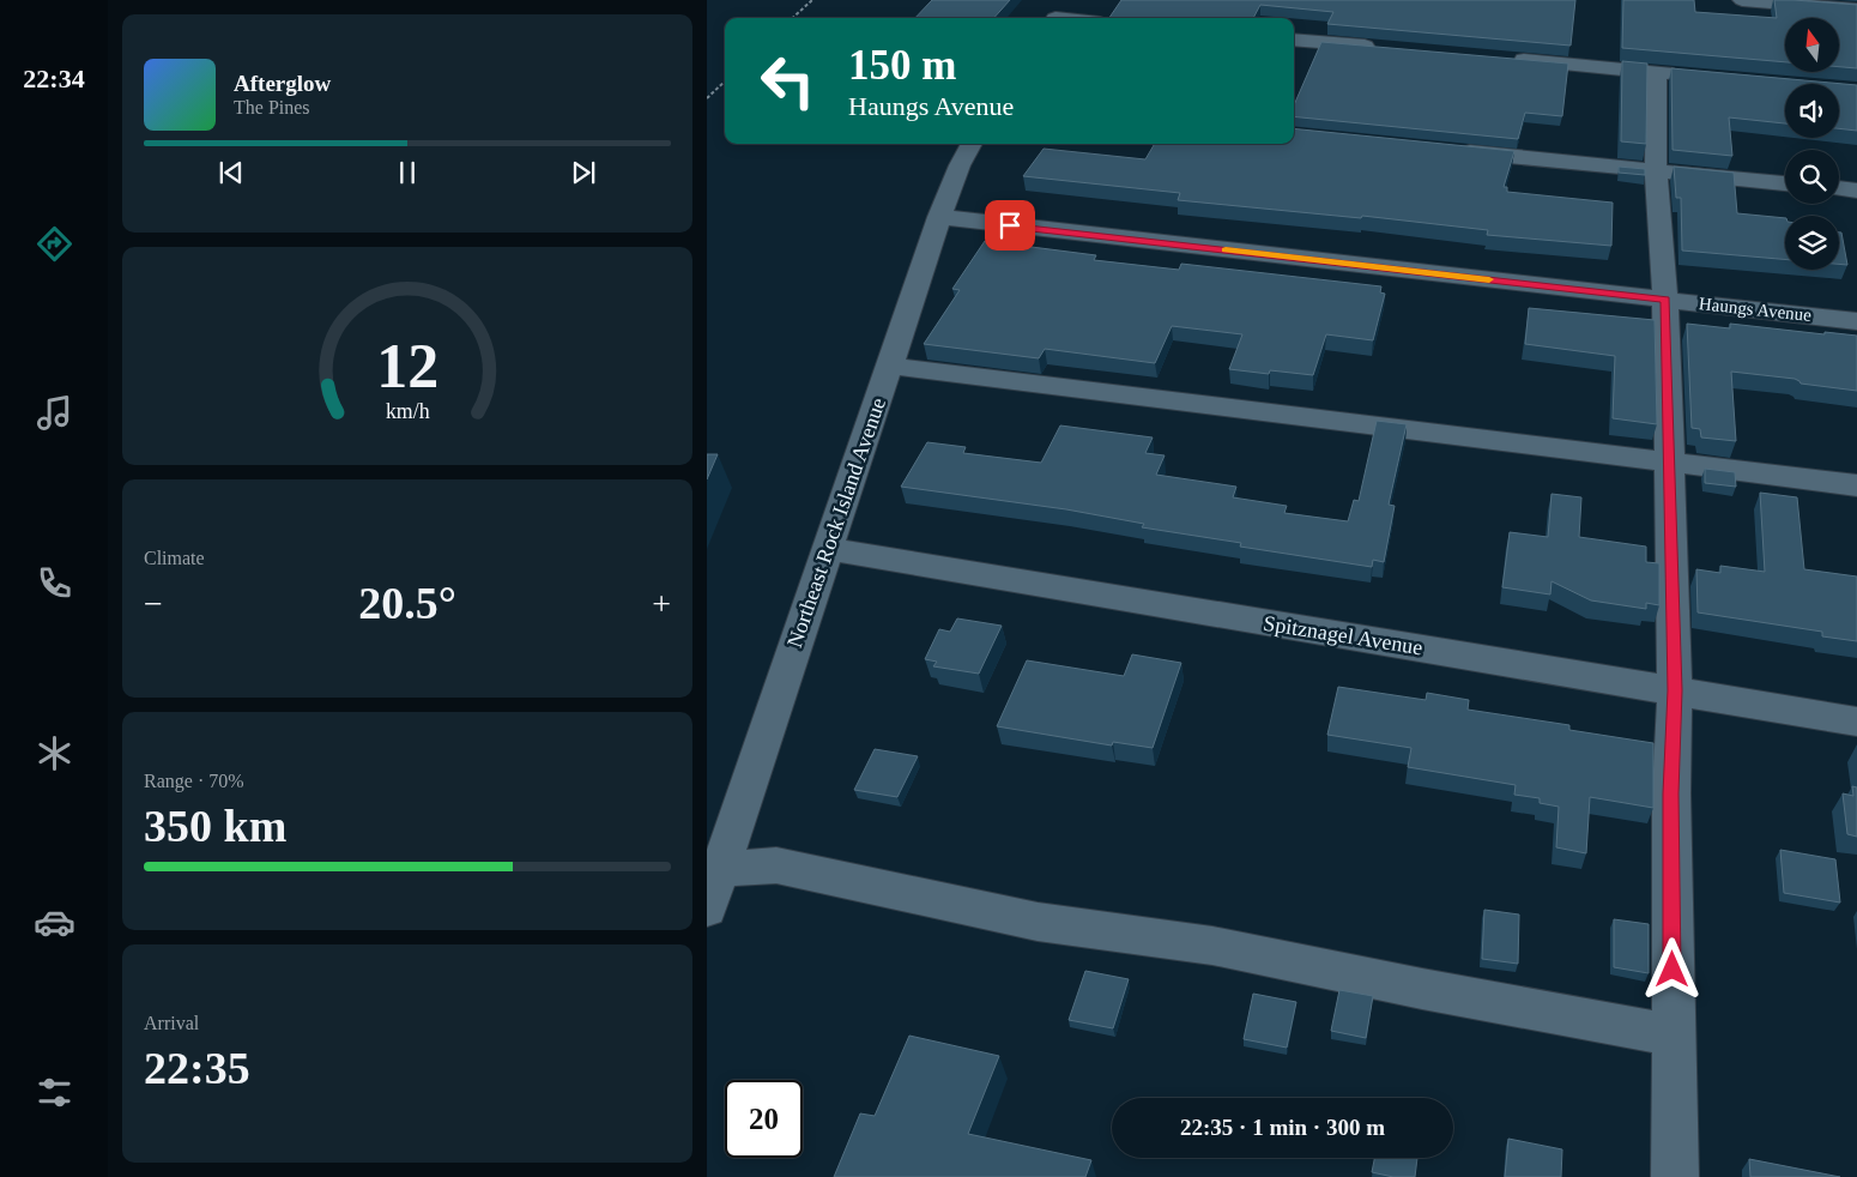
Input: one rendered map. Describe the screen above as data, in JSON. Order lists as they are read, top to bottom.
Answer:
{
  "streets": {
    "street": ["Haungs Avenue", "Northeast Rock Island Avenue", "Spitznagel Avenue"]
  },
  "crossings": [
    ["Haungs Avenue", "Northeast Rock Island Avenue"],
    ["Northeast Rock Island Avenue", "Spitznagel Avenue"]
  ],
  "north": "top",
  "page": {
    "tabs": "22:34",
    "turn": ["150 m", "Haungs Avenue"],
    "song": ["Afterglow", "The Pines"],
    "tile": [
      "Climate",
      ["Range · 70%", "350 km"],
      ["Arrival", "22:35"]
    ],
    "heat": ["−", "20.5°", "+"],
    "limit": "20",
    "trip": "22:35 · 1 min · 300 m",
    "gauge": ["12", "km/h"]
  }
}
